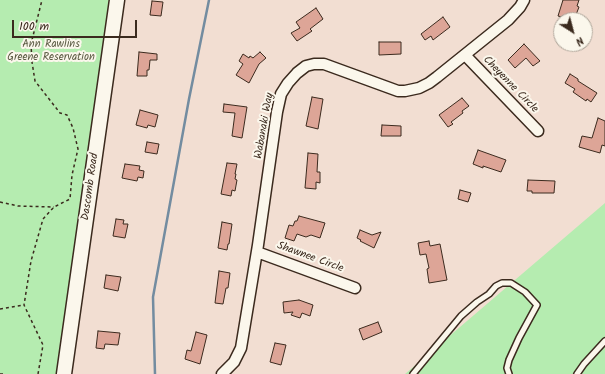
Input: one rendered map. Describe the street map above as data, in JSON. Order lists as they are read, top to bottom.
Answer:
{
  "streets": {
    "main road": ["Dascomb Road"],
    "street": ["Cheyenne Circle", "Wabanaki Way", "Shawnee Circle"]
  },
  "crossings": [
    ["Cheyenne Circle", "Wabanaki Way"],
    ["Wabanaki Way", "Shawnee Circle"]
  ],
  "parks": ["Ann Rawlins Greene Reservation"],
  "scale_bar": "100 m",
  "north": "bottom right"
}
